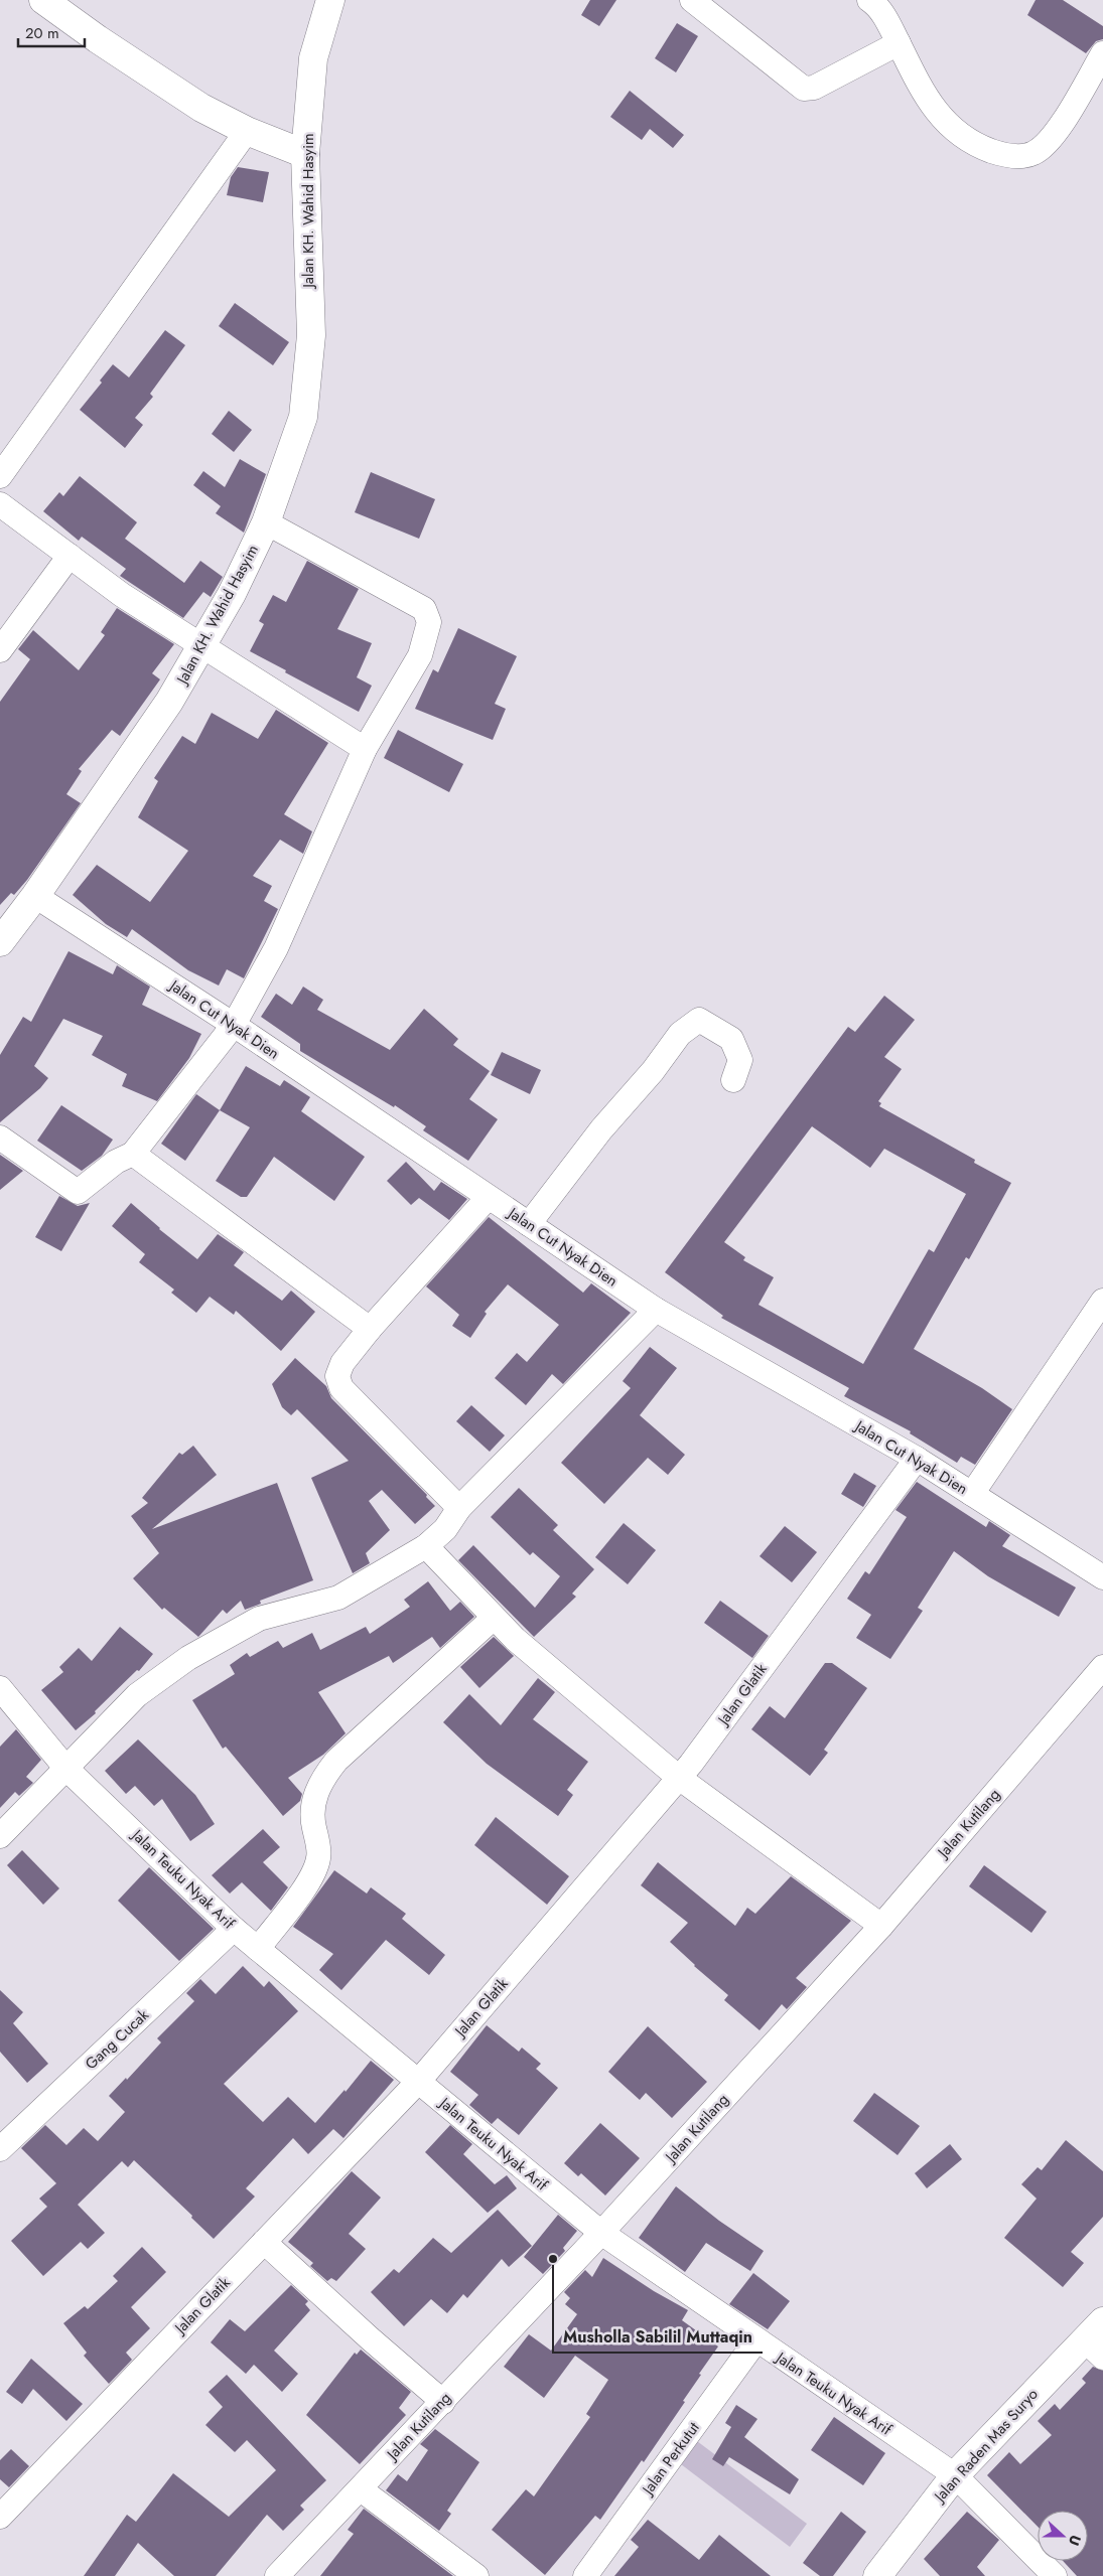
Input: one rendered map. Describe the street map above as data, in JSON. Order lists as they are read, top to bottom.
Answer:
{
  "streets": {
    "street": [
      "Jalan KH. Wahid Hasyim",
      "Jalan Cut Nyak Dien",
      "Jalan Glatik",
      "Jalan Kutilang",
      "Jalan Teuku Nyak Arif",
      "Gang Cucak",
      "Jalan Raden Mas Suryo",
      "Jalan Perkutut"
    ]
  },
  "crossings": [
    ["Jalan KH. Wahid Hasyim", "Jalan Cut Nyak Dien"],
    ["Jalan Cut Nyak Dien", "Jalan Glatik"],
    ["Jalan Glatik", "Jalan Teuku Nyak Arif"],
    ["Jalan Kutilang", "Jalan Teuku Nyak Arif"],
    ["Jalan Teuku Nyak Arif", "Gang Cucak"],
    ["Jalan Teuku Nyak Arif", "Jalan Raden Mas Suryo"],
    ["Jalan Teuku Nyak Arif", "Jalan Perkutut"]
  ],
  "places": ["Musholla Sabilil Muttaqin"],
  "scale_bar": "20 m",
  "north": "right"
}
